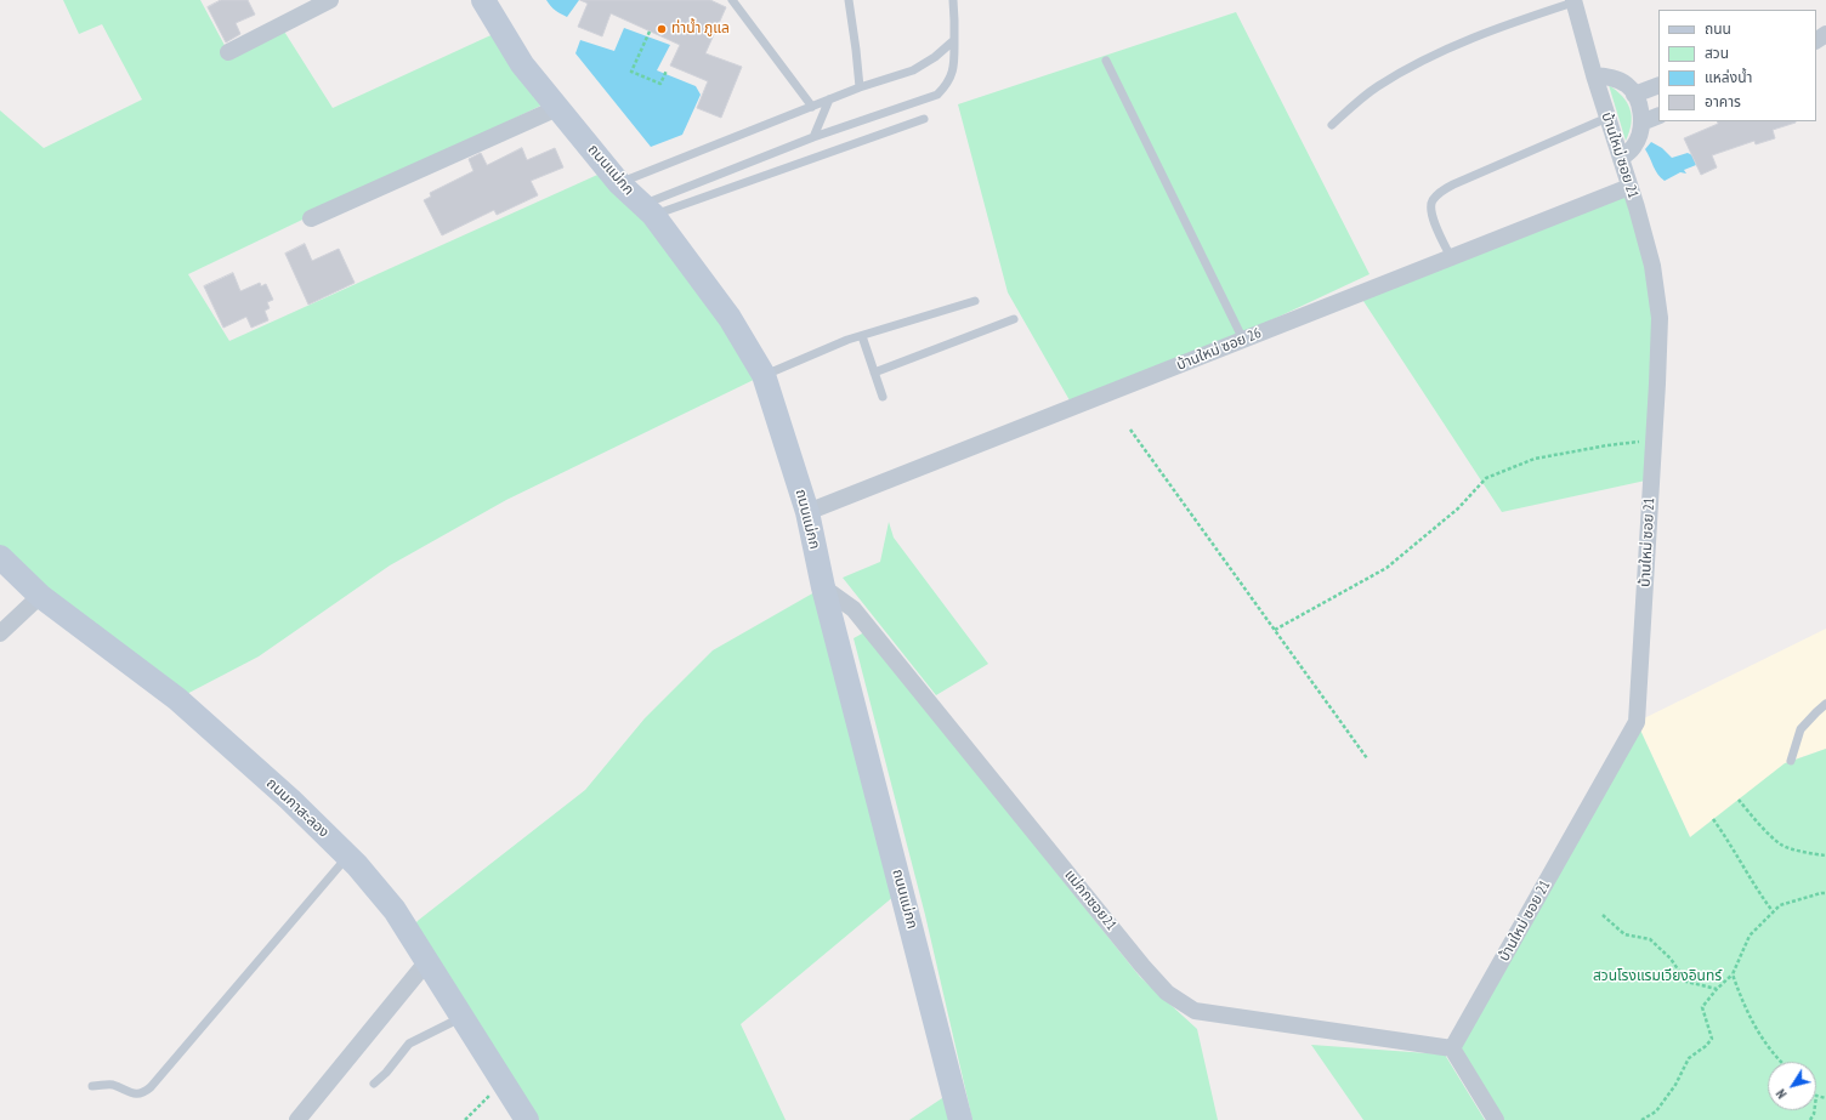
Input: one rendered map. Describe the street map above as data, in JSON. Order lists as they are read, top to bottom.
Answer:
{
  "streets": {
    "street": [
      "บ้านใหม่ ซอย 21",
      "ถนนแม่กก",
      "บ้านใหม่ ซอย 26",
      "ถนนกาสะลอง",
      "แม่กกซอย21"
    ]
  },
  "crossings": [
    ["บ้านใหม่ ซอย 21", "บ้านใหม่ ซอย 26"],
    ["บ้านใหม่ ซอย 21", "แม่กกซอย21"],
    ["ถนนแม่กก", "บ้านใหม่ ซอย 26"],
    ["ถนนแม่กก", "แม่กกซอย21"]
  ],
  "parks": ["สวนโรงแรมเวียงอินทร์"],
  "places": ["ท่าน้ำ ภูแล"],
  "legend": [
    "ถนน",
    "สวน",
    "แหล่งน้ำ",
    "อาคาร"
  ],
  "north": "bottom left"
}
